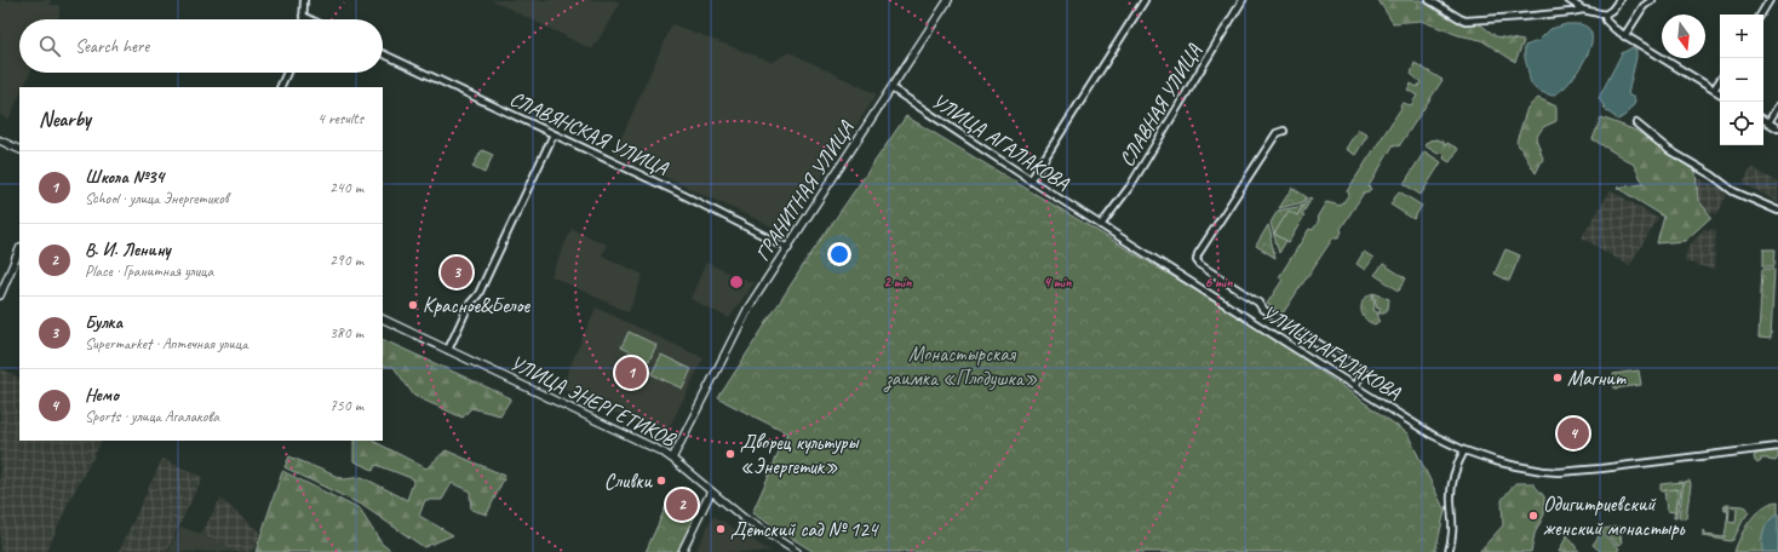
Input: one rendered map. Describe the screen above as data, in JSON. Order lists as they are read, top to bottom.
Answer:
{
  "streets": {
    "street": [
      "СЛАВНАЯ УЛИЦА",
      "СЛАВЯНСКАЯ УЛИЦА",
      "УЛИЦА АГАЛАКОВА",
      "ГРАНИТНАЯ УЛИЦА",
      "УЛИЦА ЭНЕРГЕТИКОВ"
    ]
  },
  "crossings": [
    ["СЛАВНАЯ УЛИЦА", "УЛИЦА АГАЛАКОВА"],
    ["СЛАВЯНСКАЯ УЛИЦА", "ГРАНИТНАЯ УЛИЦА"],
    ["УЛИЦА АГАЛАКОВА", "ГРАНИТНАЯ УЛИЦА"],
    ["ГРАНИТНАЯ УЛИЦА", "УЛИЦА ЭНЕРГЕТИКОВ"]
  ],
  "parks": ["Монастырская заимка «Плодушка»"],
  "places": [
    "Красное&Белое",
    "Магнит",
    "Дворец культуры «Энергетик»",
    "Сливки",
    "Одигитриевский женский монастырь",
    "Детский сад № 124"
  ],
  "north": "bottom",
  "page": {
    "map_buttons": ["+", "−"],
    "search": "Search here",
    "heading": ["Nearby", "4 results"],
    "list": [
      {
        "mark": "1",
        "name": "Школа №34",
        "note": "School · улица Энергетиков",
        "value": "240 m"
      },
      {
        "mark": "2",
        "name": "В. И. Ленину",
        "note": "Place · Гранитная улица",
        "value": "290 m"
      },
      {
        "mark": "3",
        "name": "Булка",
        "note": "Supermarket · Аптечная улица",
        "value": "380 m"
      },
      {
        "mark": "4",
        "name": "Немо",
        "note": "Sports · улица Агалакова",
        "value": "750 m"
      }
    ],
    "pins": [
      "3",
      "1",
      "4",
      "2"
    ]
  },
  "rings": ["2 min", "4 min", "6 min"]
}
